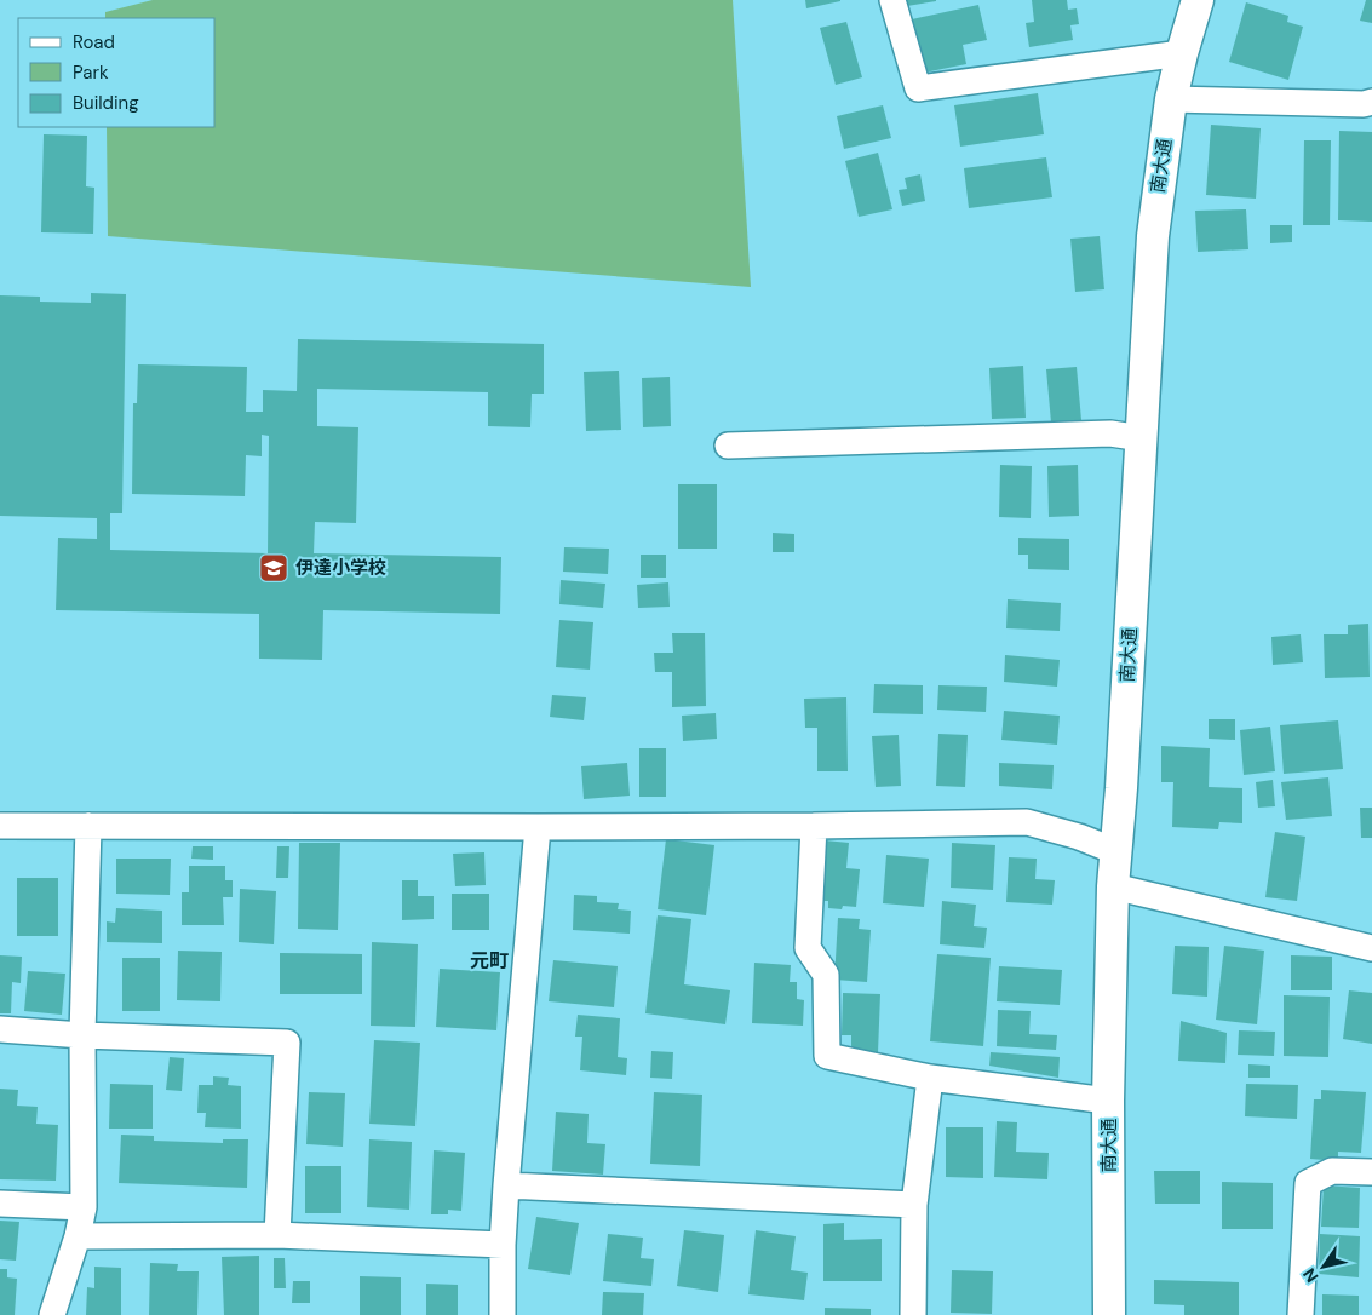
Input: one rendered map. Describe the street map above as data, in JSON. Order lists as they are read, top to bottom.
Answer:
{
  "streets": {
    "street": ["南大通"]
  },
  "districts": ["元町"],
  "places": {
    "school or university": ["伊達小学校"]
  },
  "legend": ["Road", "Park", "Building"],
  "north": "bottom left"
}
